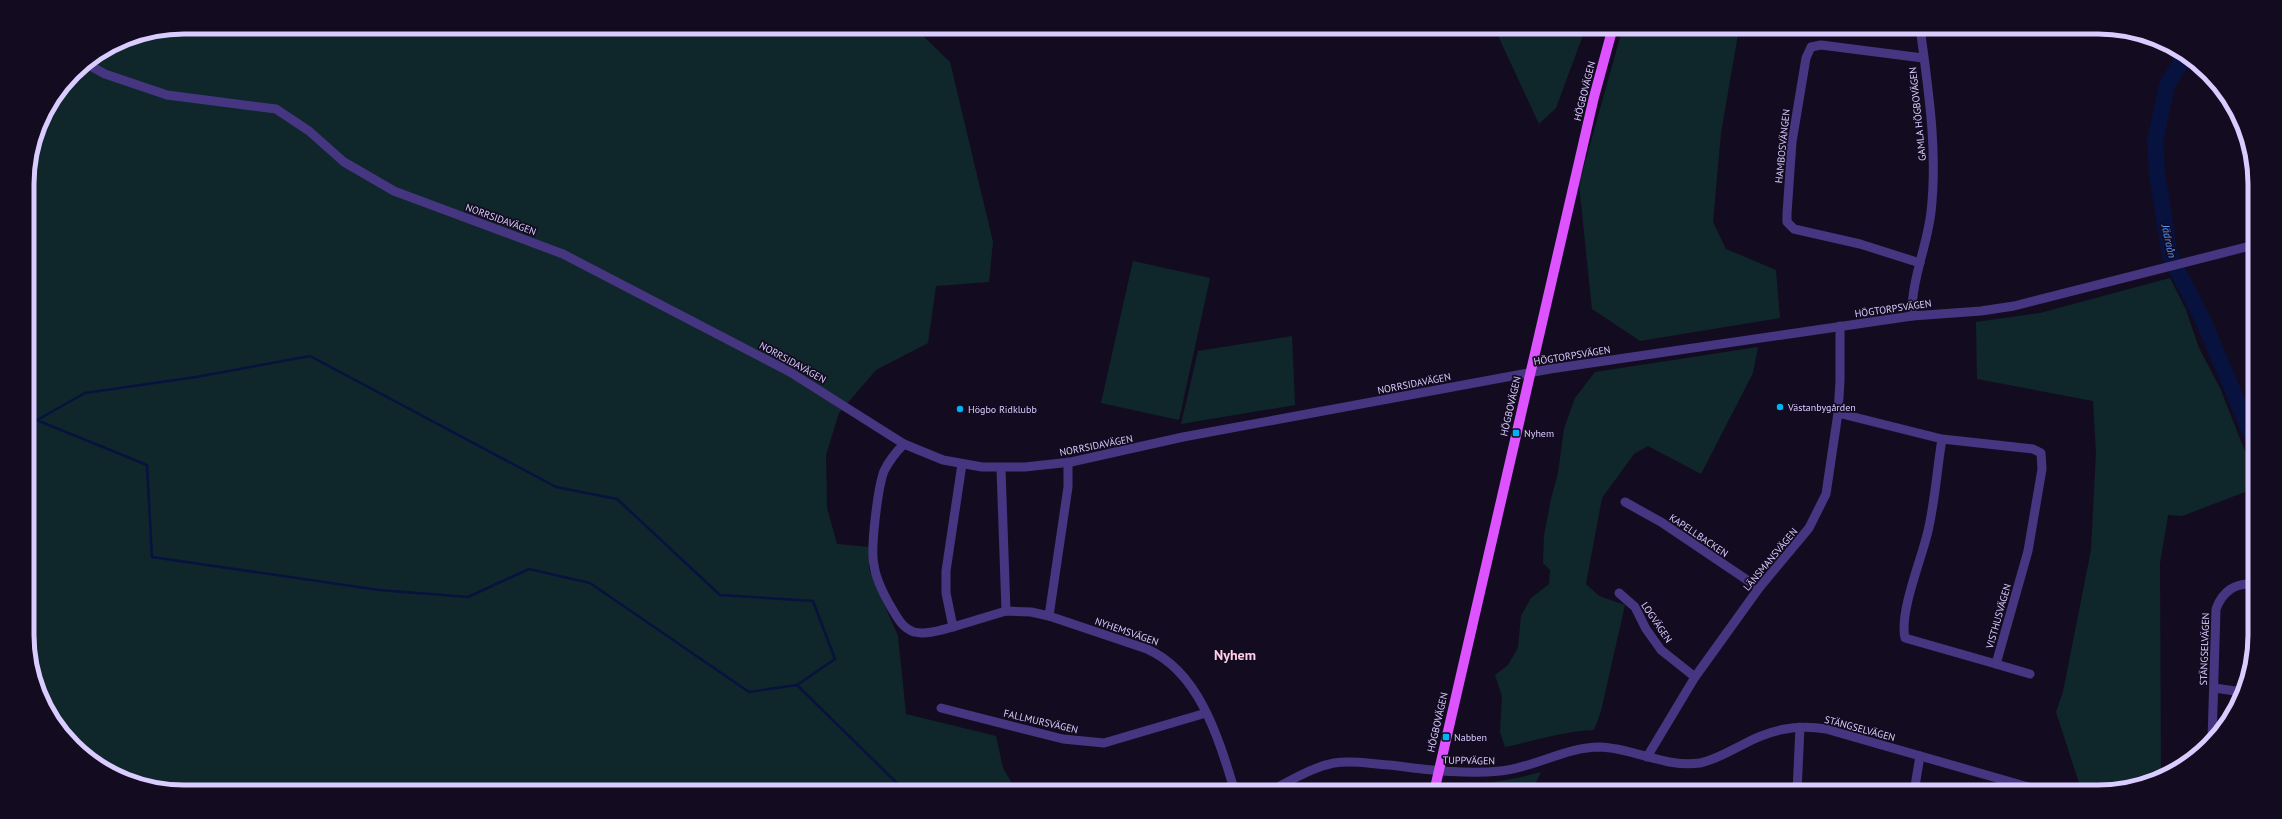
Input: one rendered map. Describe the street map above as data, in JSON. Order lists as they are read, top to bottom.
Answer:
{
  "streets": {
    "main road": ["HÖGBOVÄGEN"],
    "street": [
      "GAMLA HÖGBOVÄGEN",
      "HAMBOSVÄNGEN",
      "NORRSIDAVÄGEN",
      "HÖGTORPSVÄGEN",
      "KAPELLBACKEN",
      "LÄNSMANSVÄGEN",
      "VISTHUSVÄGEN",
      "LOGVÄGEN",
      "NYHEMSVÄGEN",
      "STÄNGSELVÄGEN",
      "FALLMURSVÄGEN",
      "TUPPVÄGEN"
    ]
  },
  "crossings": [
    ["HÖGBOVÄGEN", "NORRSIDAVÄGEN"],
    ["HÖGBOVÄGEN", "HÖGTORPSVÄGEN"],
    ["HÖGBOVÄGEN", "TUPPVÄGEN"],
    ["GAMLA HÖGBOVÄGEN", "HAMBOSVÄNGEN"],
    ["GAMLA HÖGBOVÄGEN", "HÖGTORPSVÄGEN"],
    ["NORRSIDAVÄGEN", "HÖGTORPSVÄGEN"],
    ["HÖGTORPSVÄGEN", "LÄNSMANSVÄGEN"],
    ["KAPELLBACKEN", "LÄNSMANSVÄGEN"],
    ["LÄNSMANSVÄGEN", "VISTHUSVÄGEN"],
    ["LÄNSMANSVÄGEN", "LOGVÄGEN"],
    ["LÄNSMANSVÄGEN", "STÄNGSELVÄGEN"],
    ["LÄNSMANSVÄGEN", "TUPPVÄGEN"],
    ["NYHEMSVÄGEN", "FALLMURSVÄGEN"],
    ["STÄNGSELVÄGEN", "TUPPVÄGEN"]
  ],
  "districts": ["Nyhem"],
  "water": ["Jädraån"],
  "places": {
    "other": ["Västanbygården", "Högbo Ridklubb"],
    "transit": ["Nyhem", "Nabben"]
  }
}
